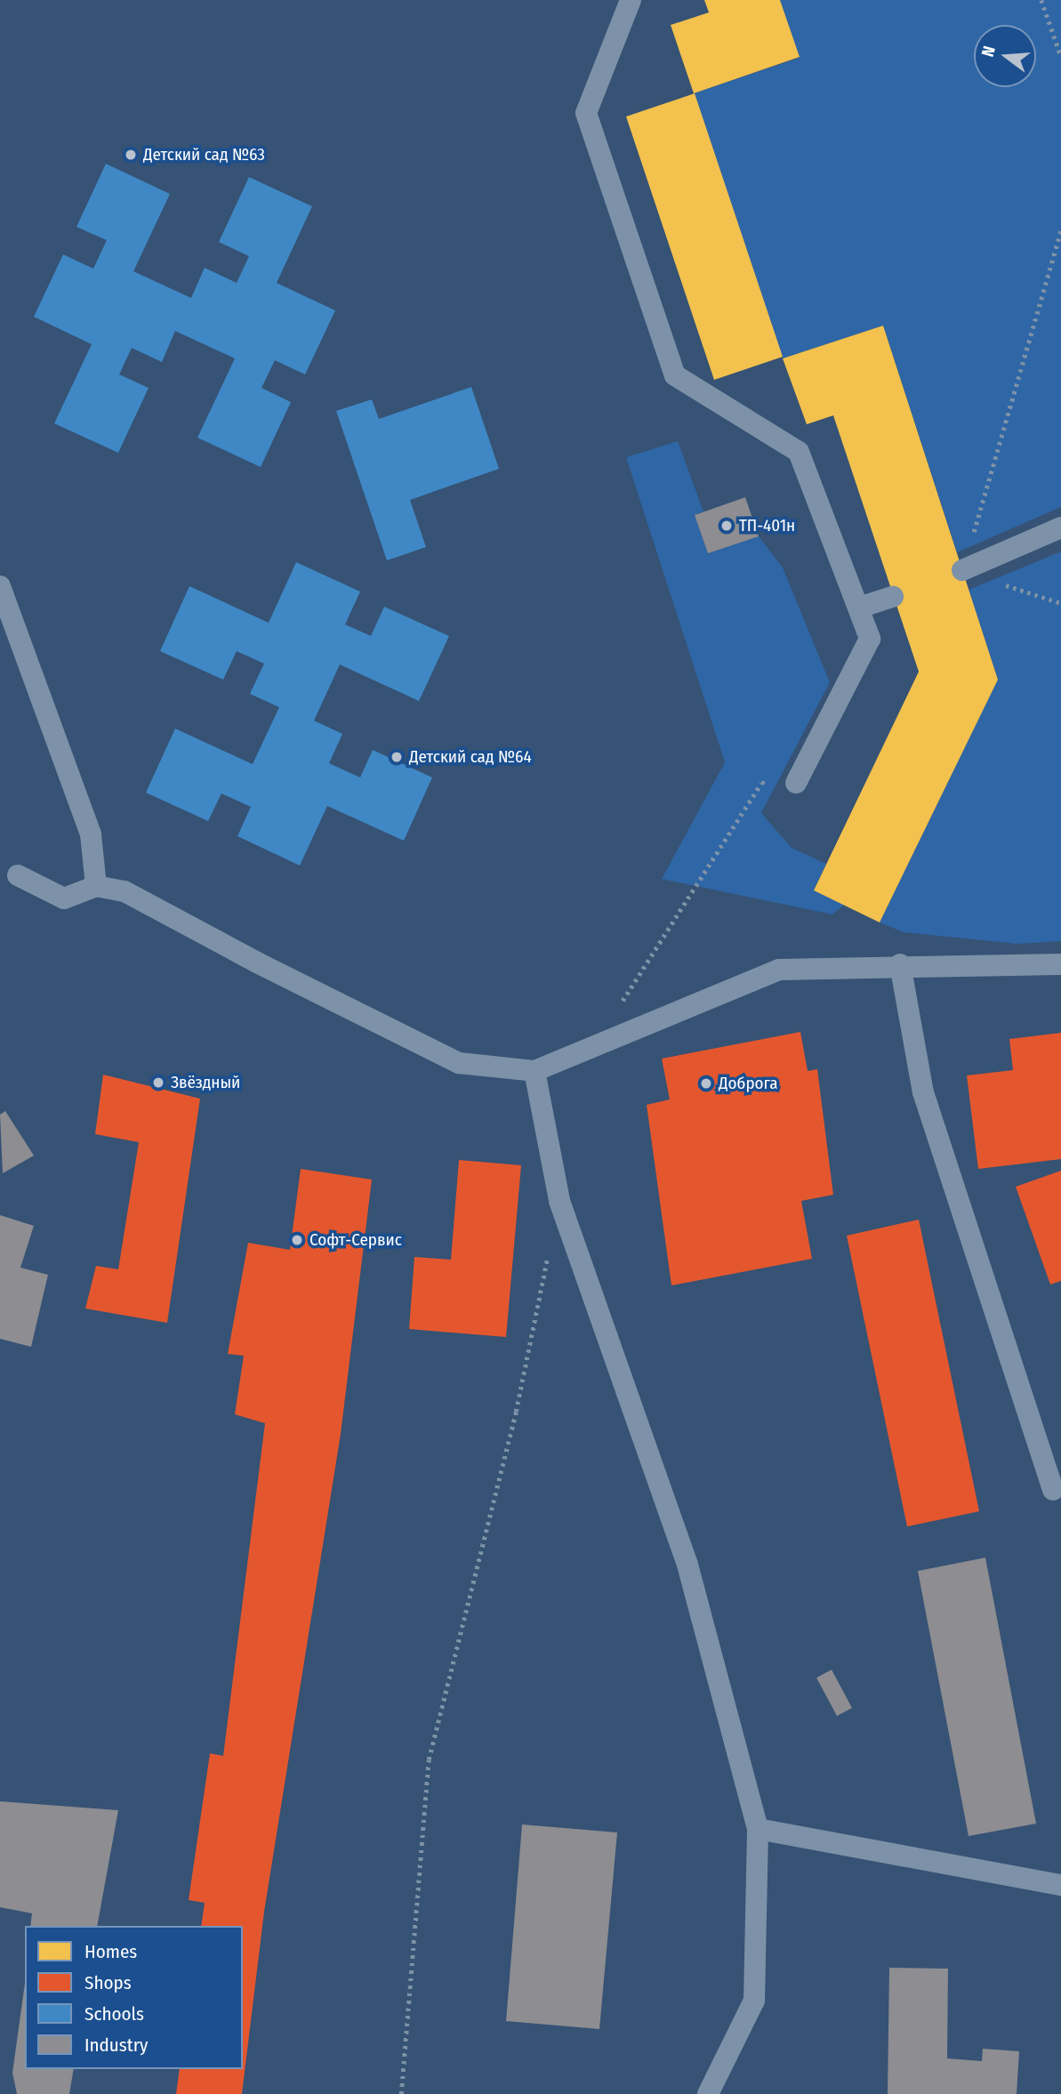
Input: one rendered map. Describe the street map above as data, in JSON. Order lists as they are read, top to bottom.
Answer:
{
  "places": [
    "Детский сад №63",
    "ТП-401н",
    "Детский сад №64",
    "Звёздный",
    "Доброга",
    "Софт-Сервис"
  ],
  "legend": [
    "Homes",
    "Shops",
    "Schools",
    "Industry"
  ],
  "north": "left"
}
